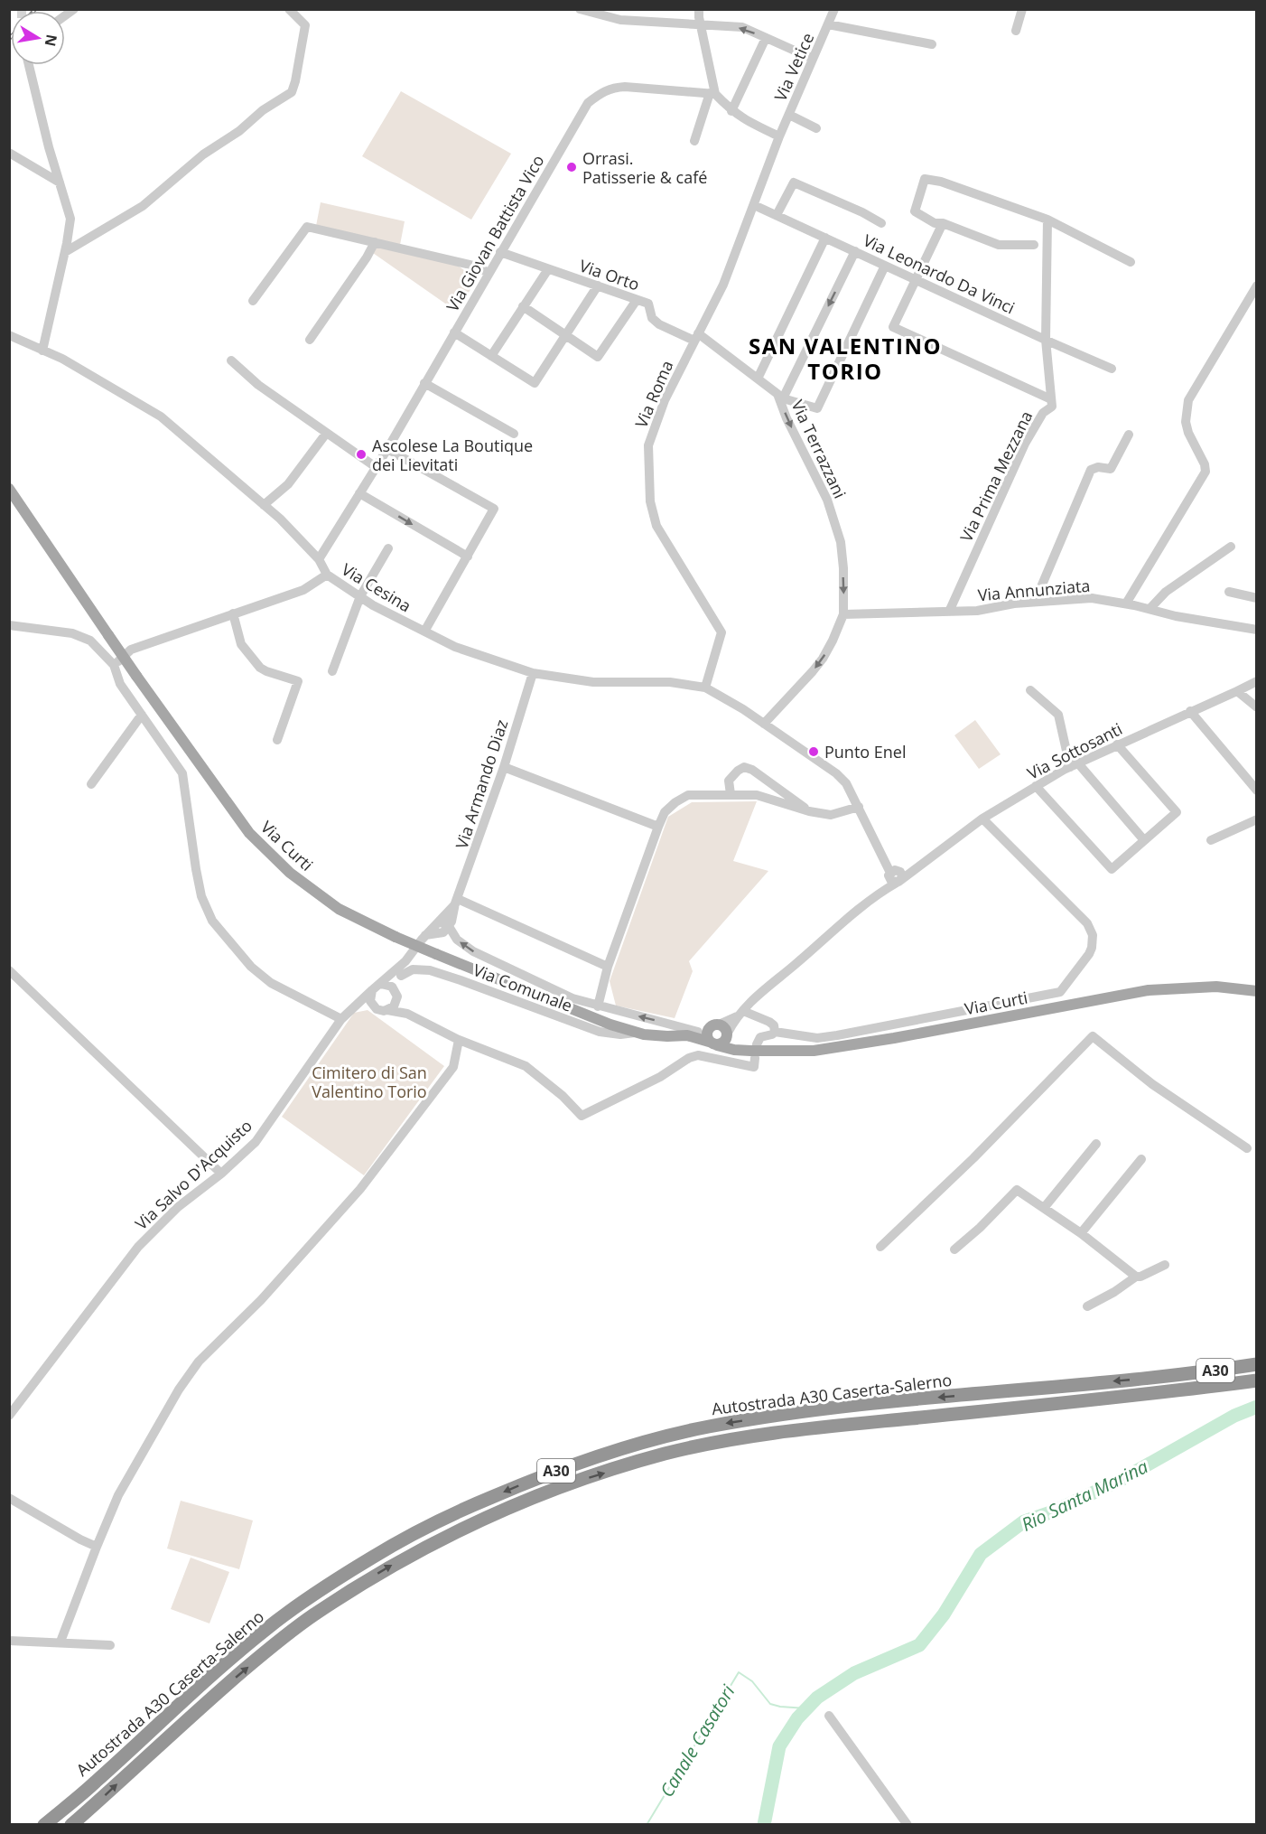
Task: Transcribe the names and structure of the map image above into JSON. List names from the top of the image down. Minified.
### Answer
{"streets":{"highway":["A30","Autostrada A30 Caserta-Salerno"],"main road":["Via Curti"],"street":["Via Vetice","Via Giovan Battista Vico","Via Leonardo Da Vinci","Via Orto","Via Roma","Via Terrazzani","Via Prima Mezzana","Via Cesina","Via Annunziata","Via Sottosanti","Via Armando Diaz","Via Comunale","Via Salvo D'Acquisto"]},"crossings":[["Via Vetice","Via Leonardo Da Vinci"],["Via Vetice","Via Roma"],["Via Giovan Battista Vico","Via Orto"],["Via Giovan Battista Vico","Via Cesina"],["Via Leonardo Da Vinci","Via Roma"],["Via Leonardo Da Vinci","Via Prima Mezzana"],["Via Orto","Via Roma"],["Via Orto","Via Terrazzani"],["Via Roma","Via Terrazzani"],["Via Roma","Via Cesina"],["Via Terrazzani","Via Annunziata"],["Via Prima Mezzana","Via Annunziata"],["Via Cesina","Via Armando Diaz"],["Via Sottosanti","Via Curti"],["Via Armando Diaz","Via Curti"],["Via Curti","Via Comunale"]],"one_way":["Via Terrazzani"],"districts":["SAN VALENTINO TORIO"],"water":["Rio Santa Marina","Canale Casatori"],"parks":["Cimitero di San Valentino Torio"],"places":["Orrasi. Patisserie & café","Ascolese La Boutique dei Lievitati","Punto Enel"],"north":"right"}
